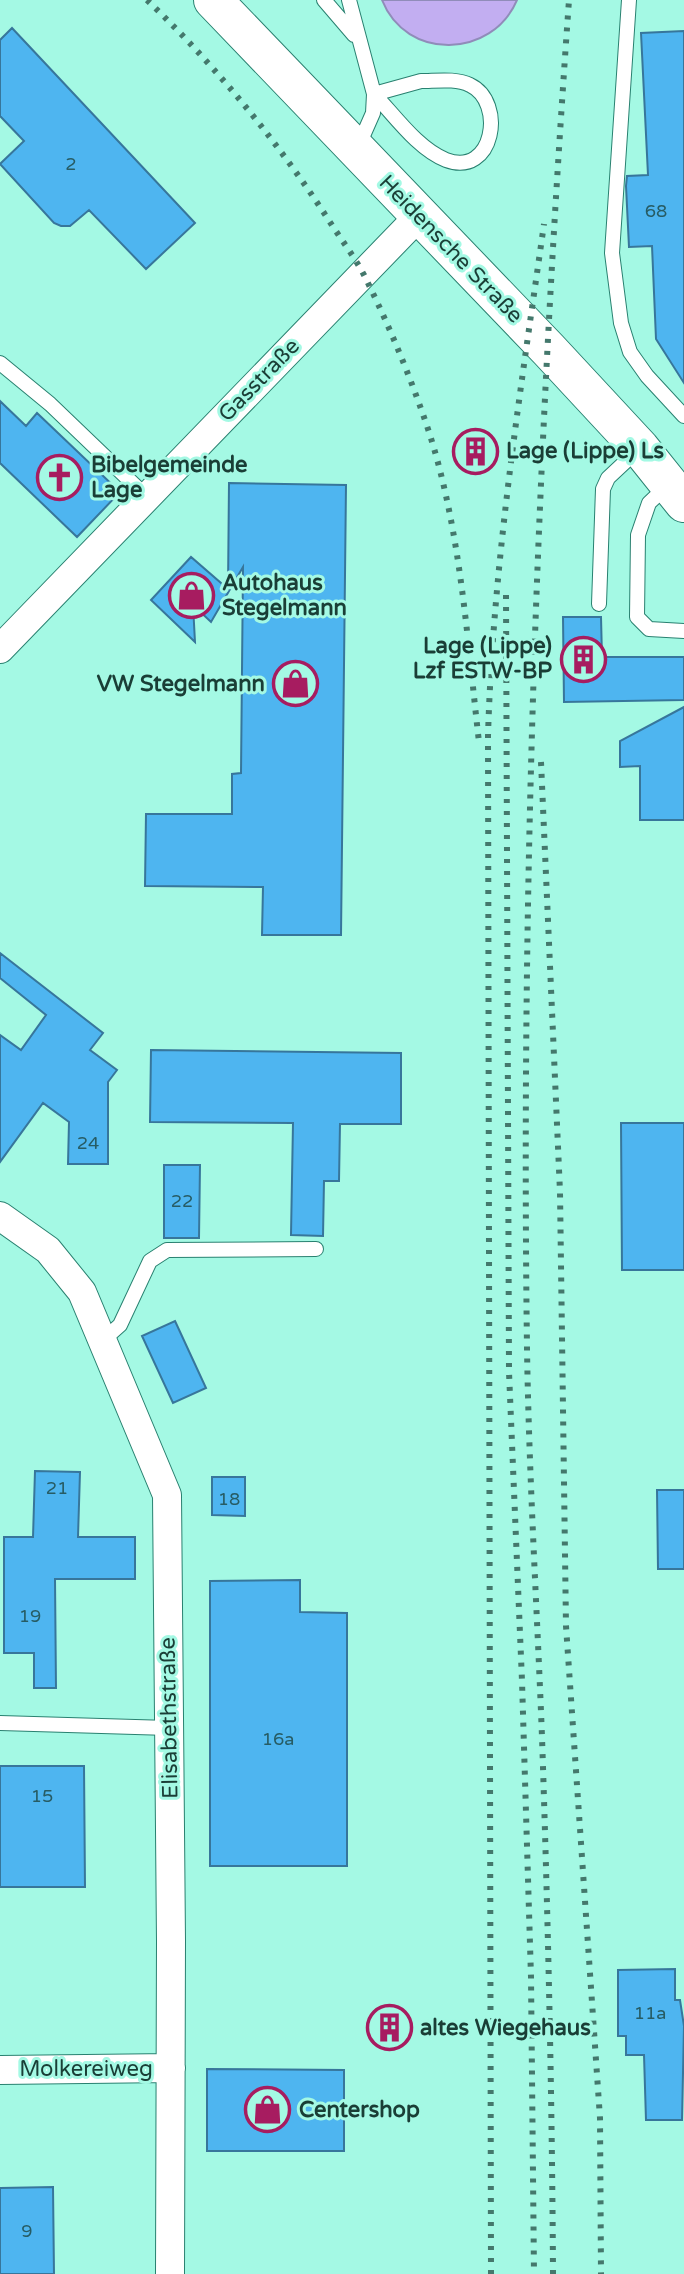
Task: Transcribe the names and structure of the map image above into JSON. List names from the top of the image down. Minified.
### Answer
{"streets":{"main road":["Heidensche Straße"],"street":["Gasstraße","Elisabethstraße","Molkereiweg"]},"crossings":[["Heidensche Straße","Gasstraße"],["Elisabethstraße","Molkereiweg"]],"places":{"building":["Lage (Lippe) Ls","Lage (Lippe) Lzf ESTW-BP","altes Wiegehaus"],"church":["Bibelgemeinde Lage"],"shop":["Autohaus Stegelmann","VW Stegelmann","Centershop"]},"house_numbers":["2","68","24","22","21","18","19","16a","15","11a","9"]}
